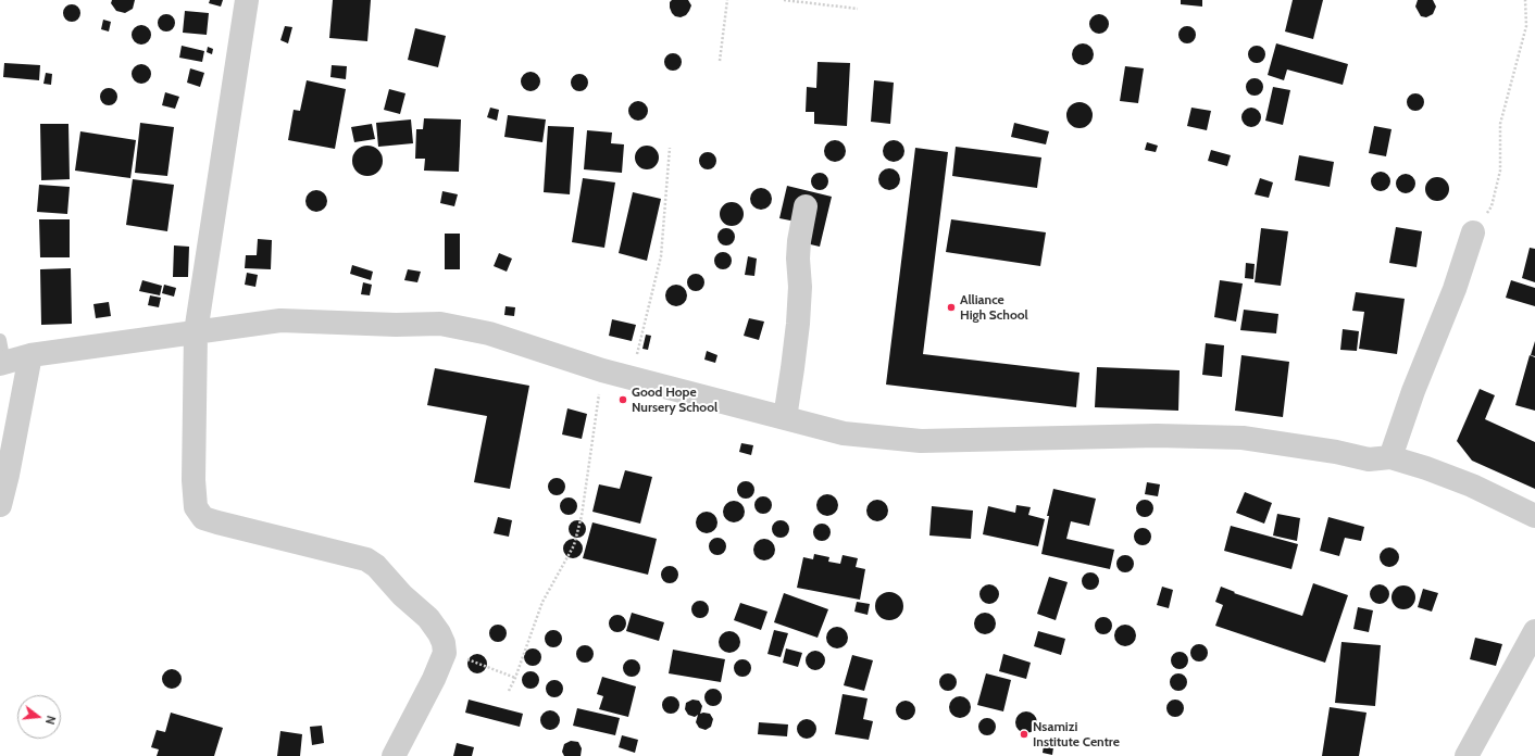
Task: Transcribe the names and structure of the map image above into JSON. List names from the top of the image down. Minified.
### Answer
{"places":["Alliance High School","Good Hope Nursery School","Nsamizi Institute Centre"],"north":"right"}
